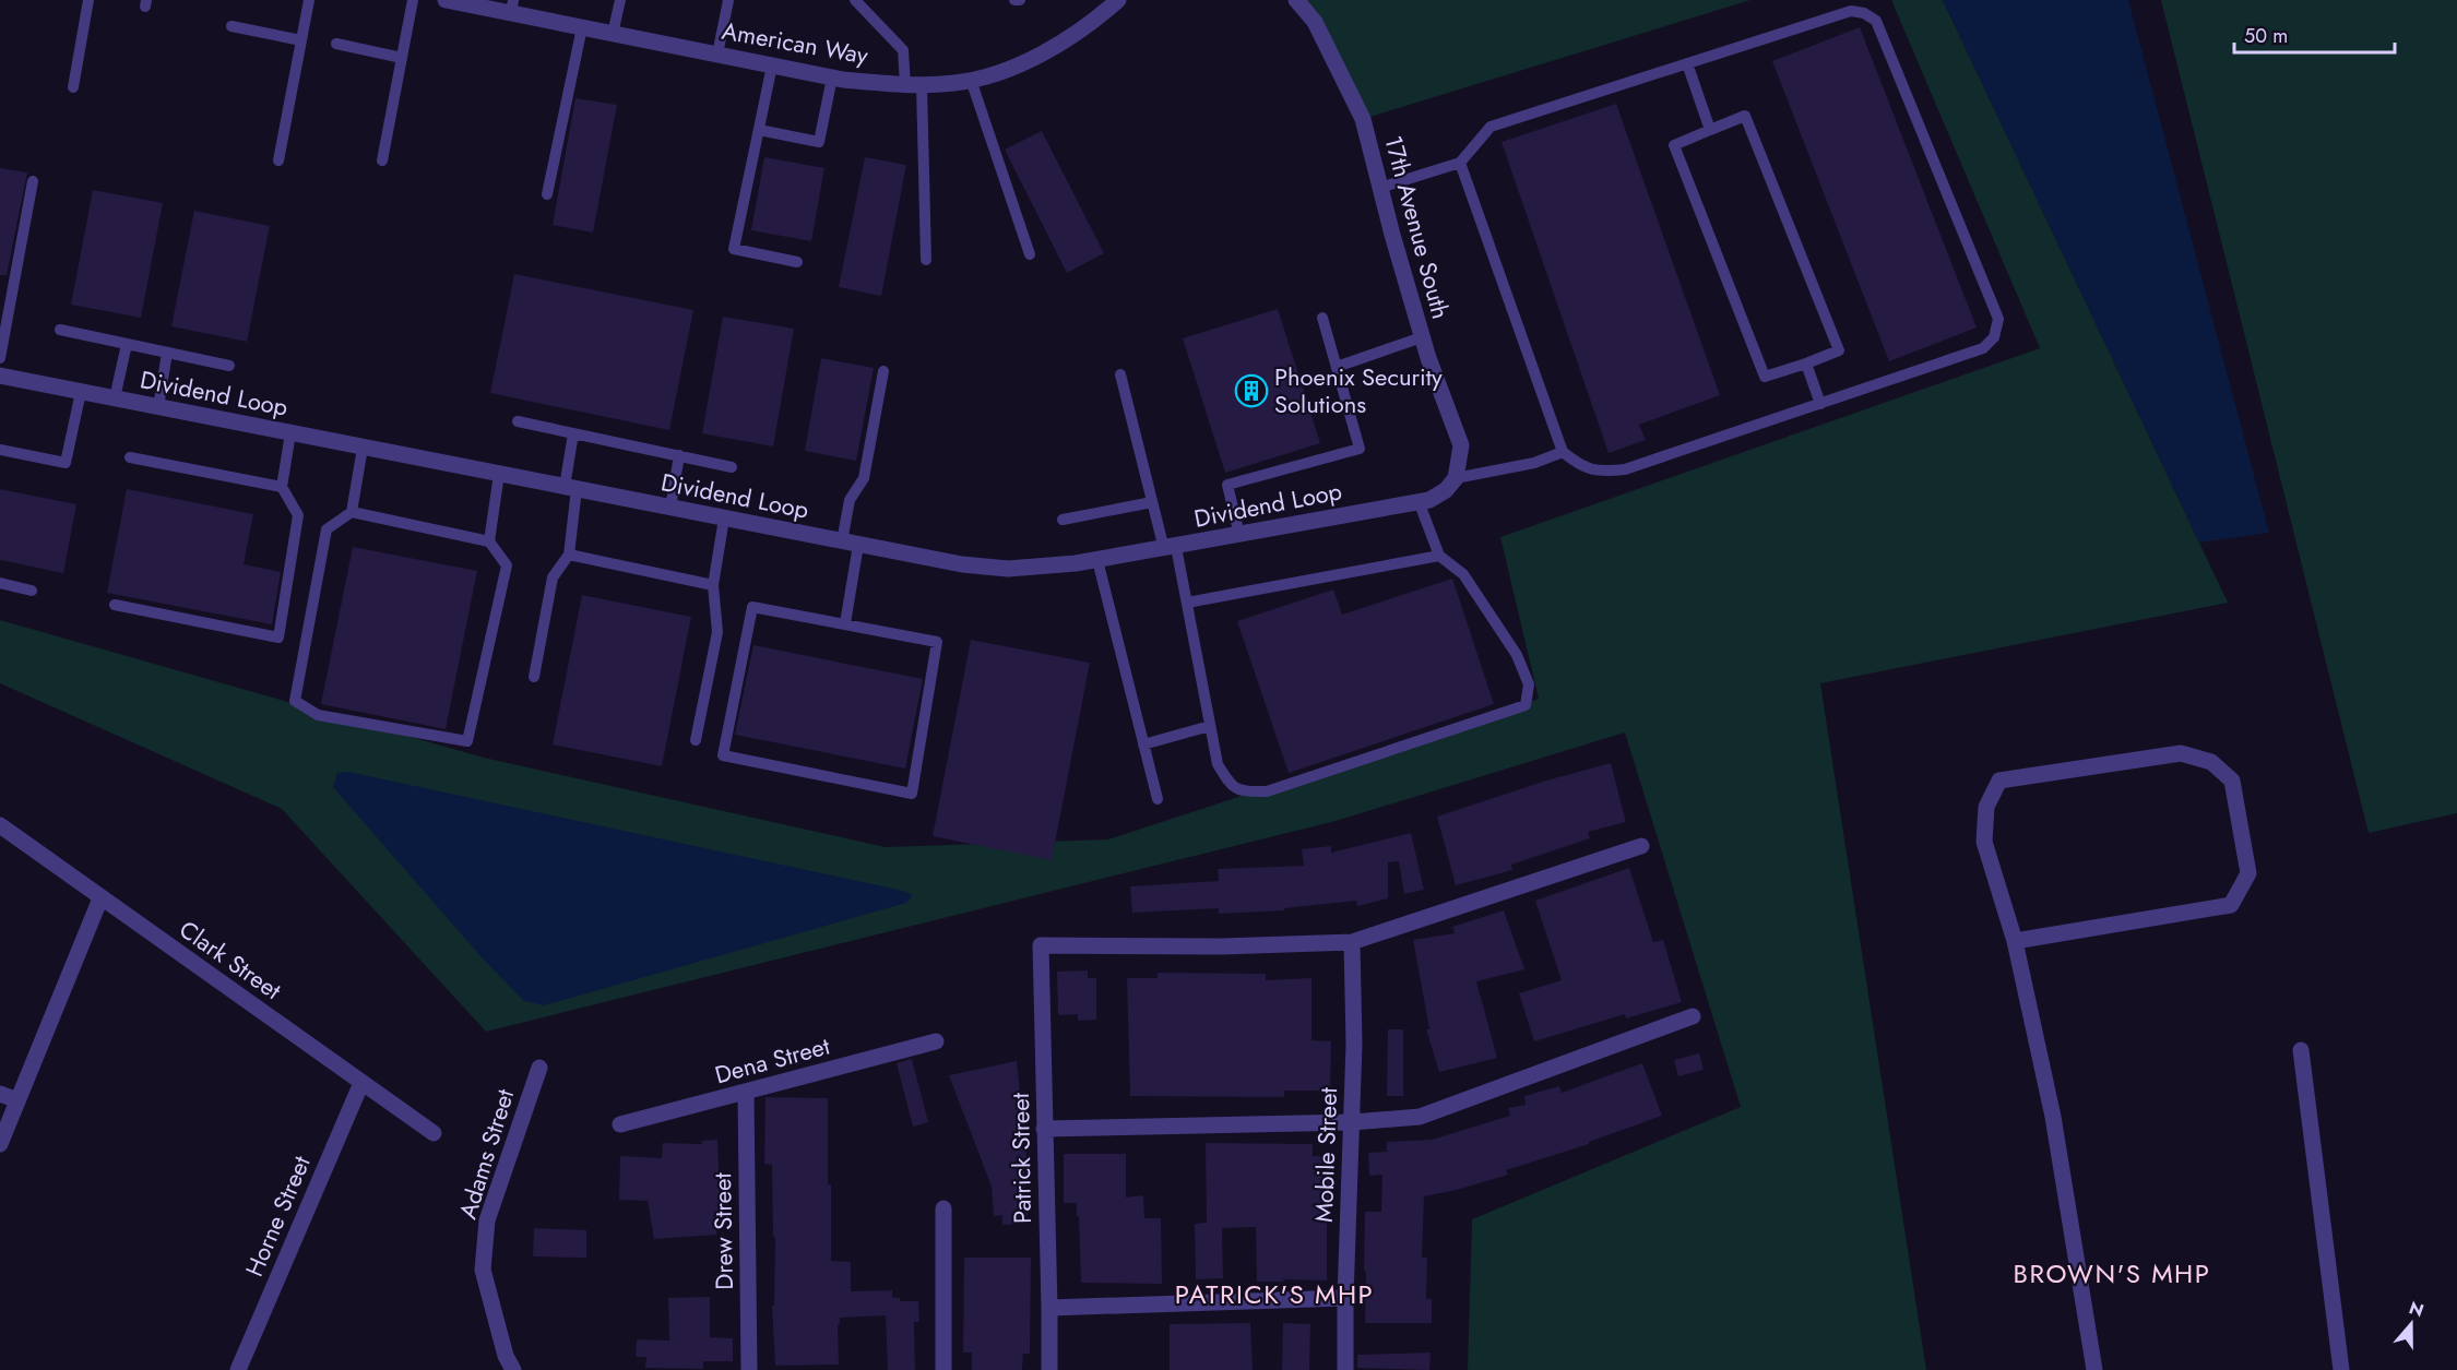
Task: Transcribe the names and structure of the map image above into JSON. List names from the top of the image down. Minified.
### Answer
{"streets":{"street":["American Way","17th Avenue South","Dividend Loop","Clark Street","Dena Street","Adams Street","Mobile Street","Patrick Street","Horne Street","Drew Street"]},"crossings":[["17th Avenue South","Dividend Loop"],["Clark Street","Horne Street"],["Dena Street","Drew Street"],["Mobile Street","Patrick Street"]],"districts":["BROWN'S MHP","PATRICK'S MHP"],"places":{"building":["Phoenix Security Solutions"]},"scale_bar":"50 m","north":"top"}
